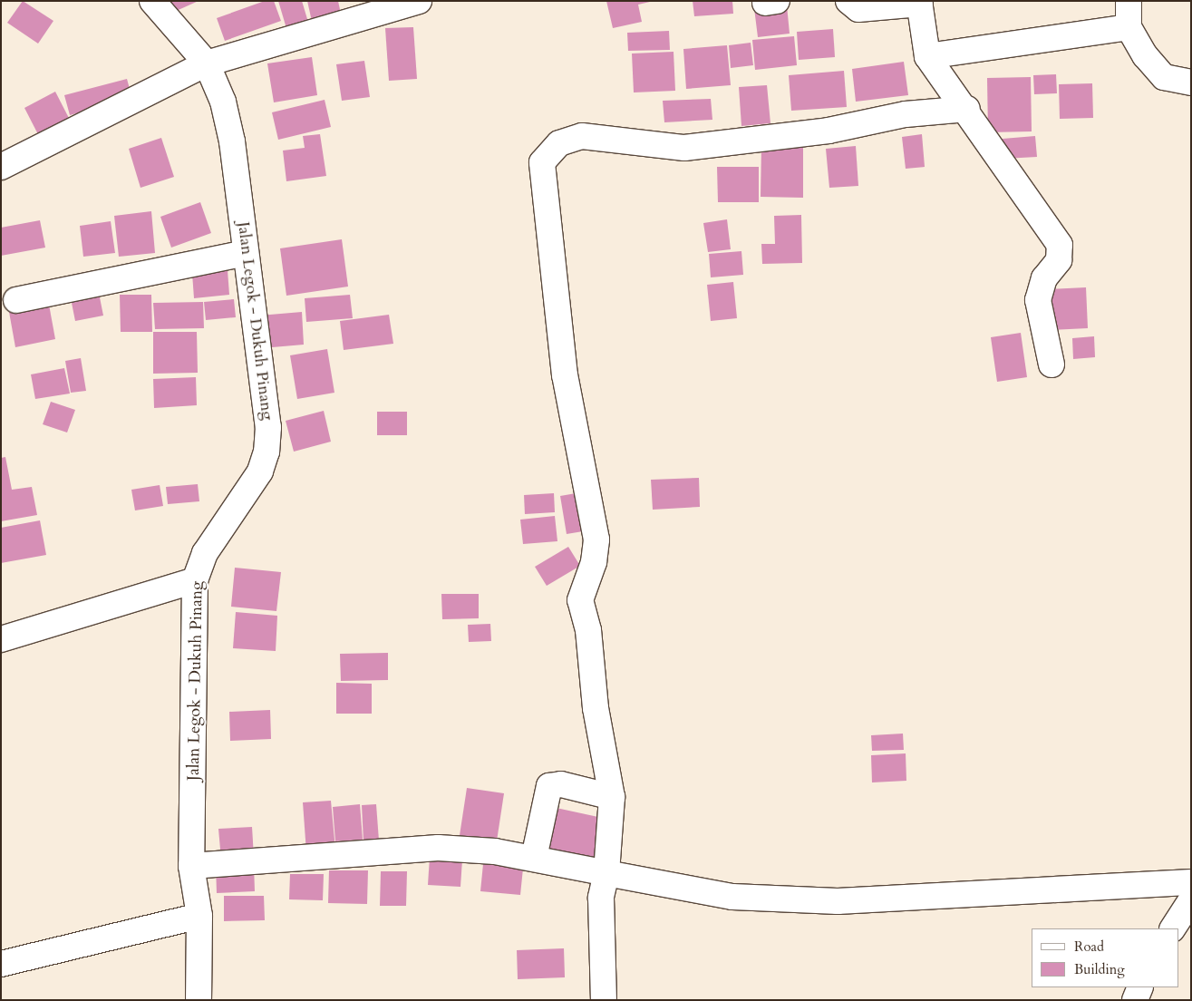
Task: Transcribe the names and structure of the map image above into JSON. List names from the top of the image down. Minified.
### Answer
{"streets":{"street":["Jalan Legok - Dukuh Pinang"]},"legend":["Road","Building"]}
